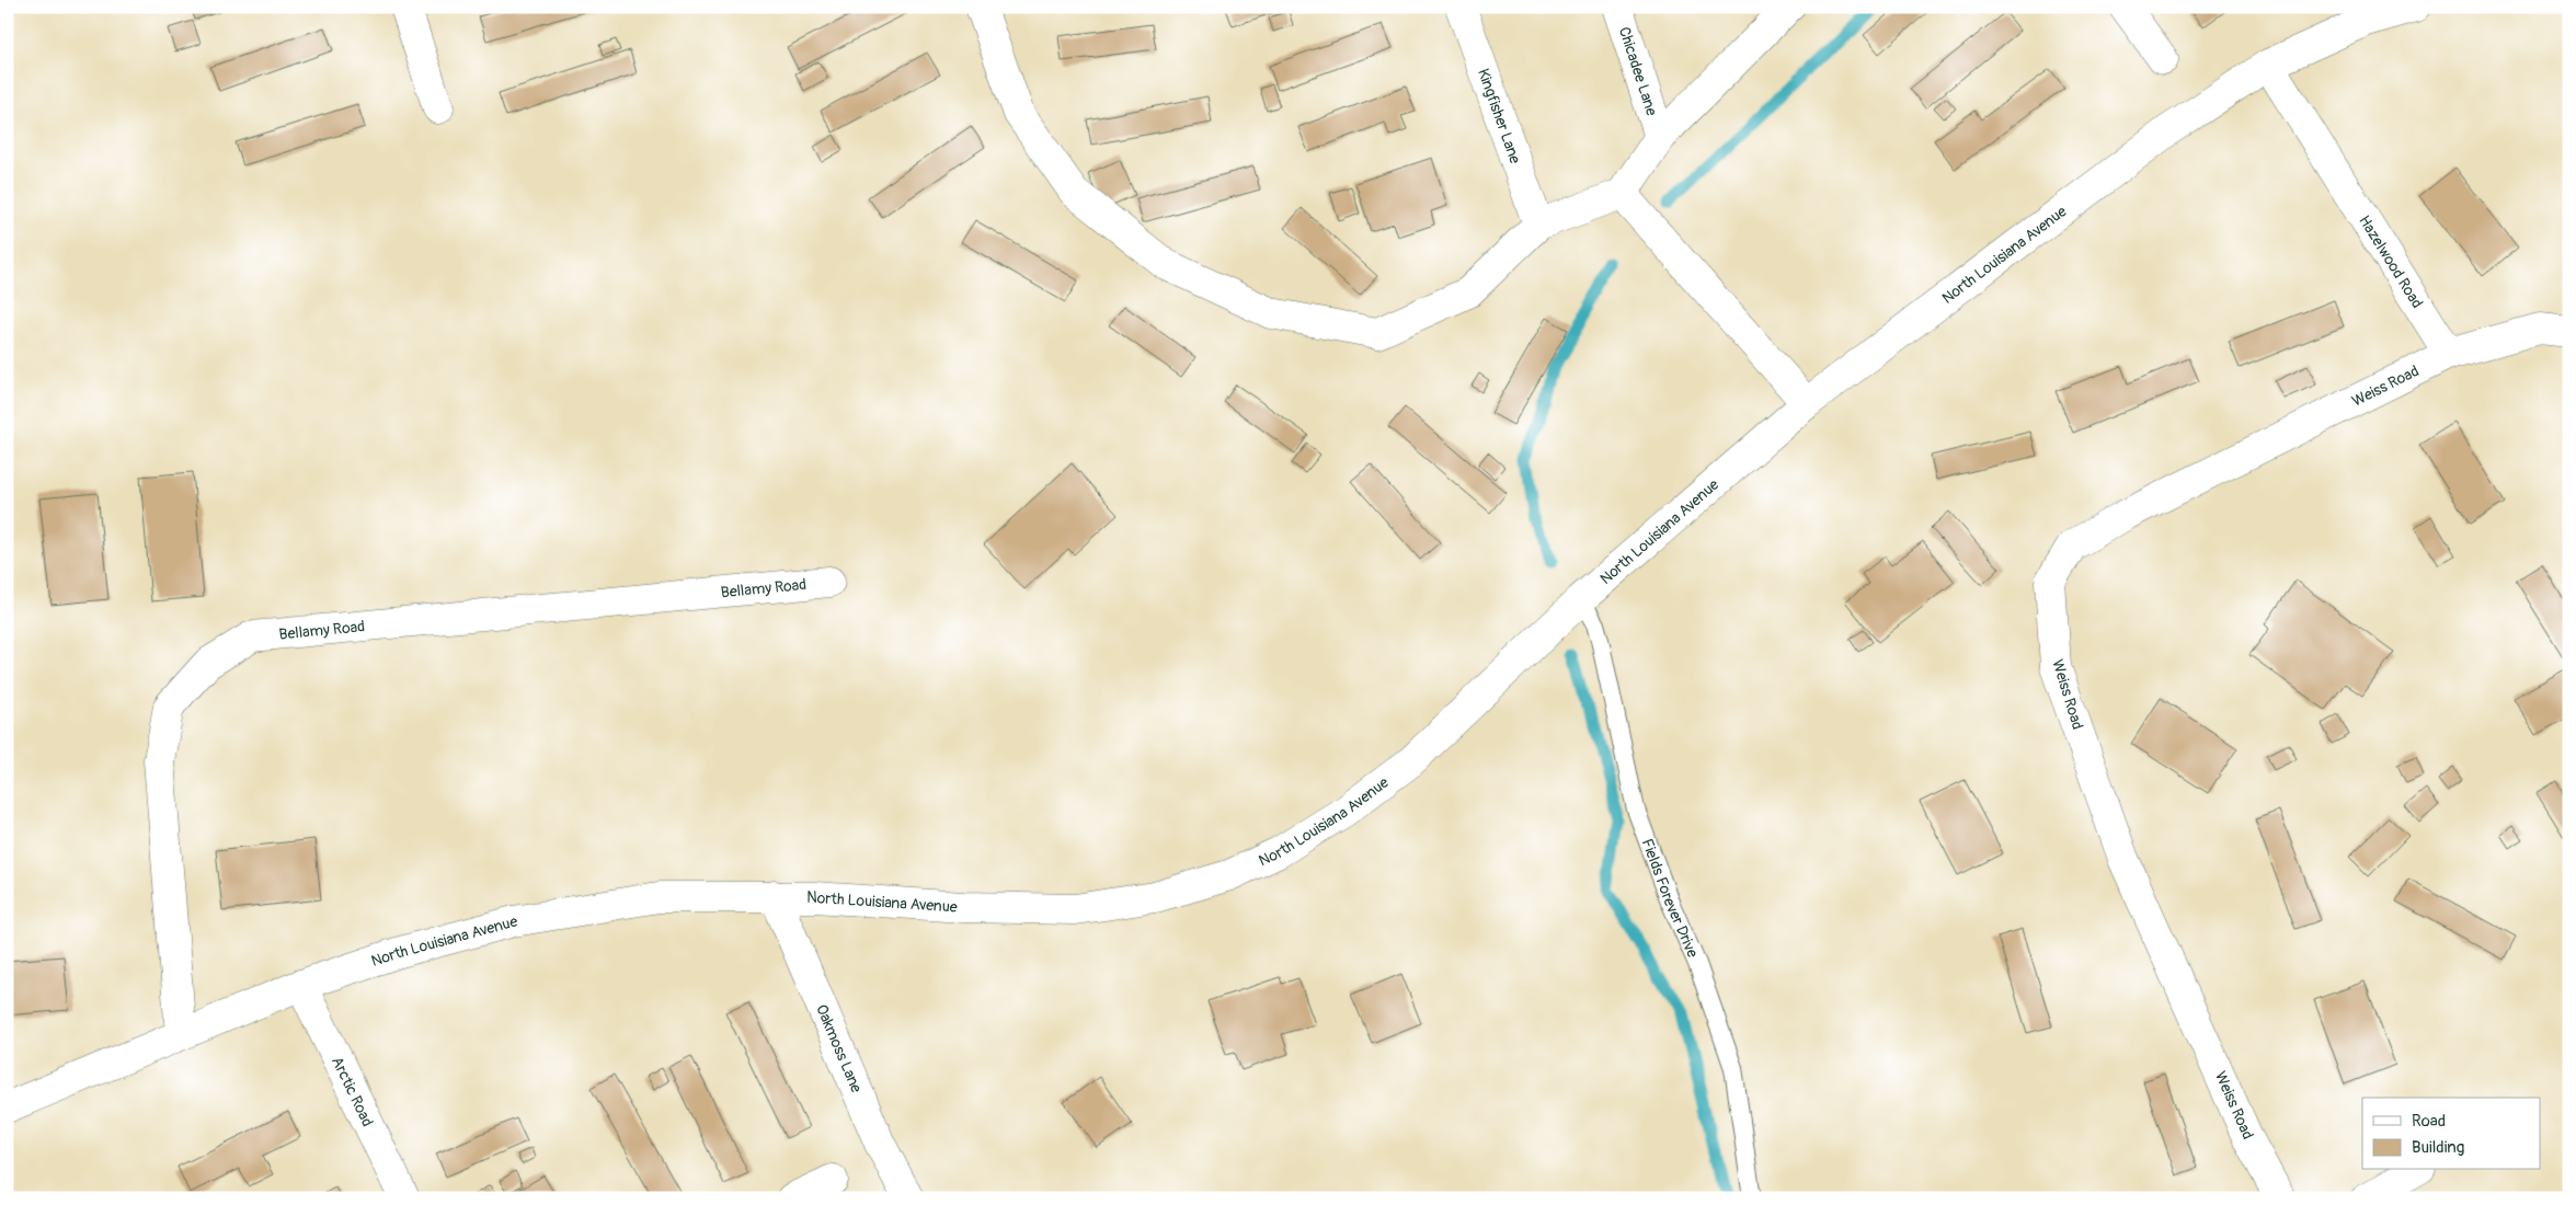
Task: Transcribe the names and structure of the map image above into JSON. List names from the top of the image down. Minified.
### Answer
{"streets":{"street":["Chicadee Lane","Kingfisher Lane","North Louisiana Avenue","Hazelwood Road","Weiss Road","Bellamy Road","Oakmoss Lane","Arctic Road"],"lane":["Fields Forever Drive"]},"crossings":[["North Louisiana Avenue","Hazelwood Road"],["North Louisiana Avenue","Bellamy Road"],["North Louisiana Avenue","Fields Forever Drive"],["North Louisiana Avenue","Oakmoss Lane"],["North Louisiana Avenue","Arctic Road"],["Hazelwood Road","Weiss Road"]],"legend":["Road","Building"]}
